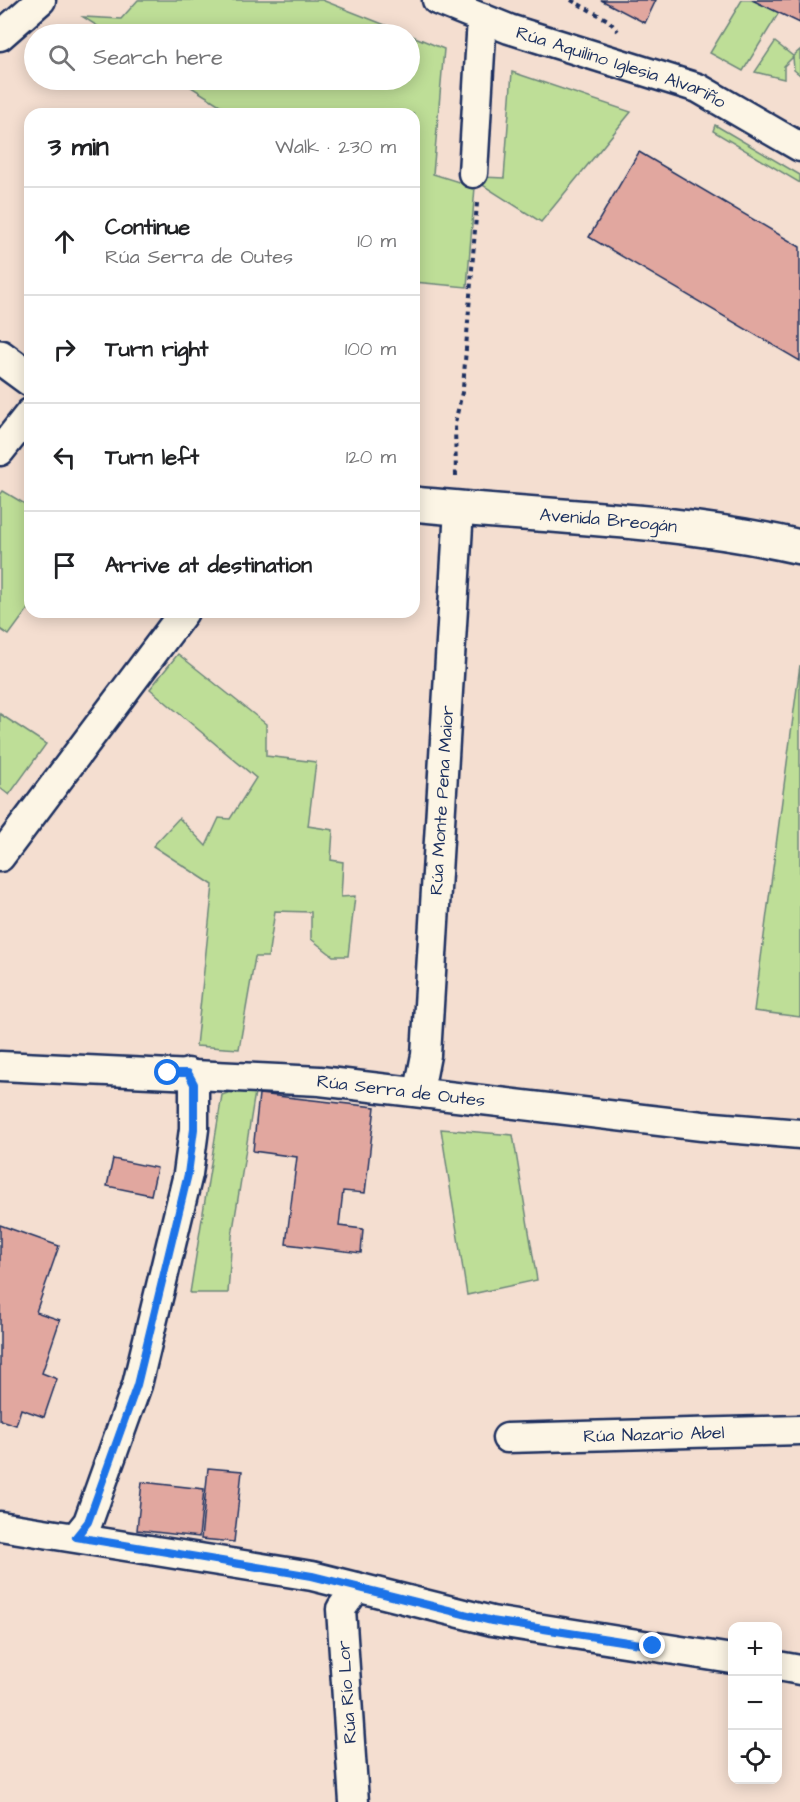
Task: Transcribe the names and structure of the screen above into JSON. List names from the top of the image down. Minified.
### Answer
{"streets":{"street":["Rúa Aquilino Iglesia Alvariño","Avenida Breogán","Rúa Monte Pena Maior","Rúa Serra de Outes","Rúa Nazario Abel","Rúa Río Lor"]},"crossings":[["Avenida Breogán","Rúa Monte Pena Maior"],["Rúa Monte Pena Maior","Rúa Serra de Outes"]],"page":{"search":"Search here","heading":["3 min","Walk · 230 m"],"list":[["Continue","Rúa Serra de Outes","10 m"],["Turn right","100 m"],["Turn left","120 m"],"Arrive at destination"],"map_buttons":["+","−"]}}
